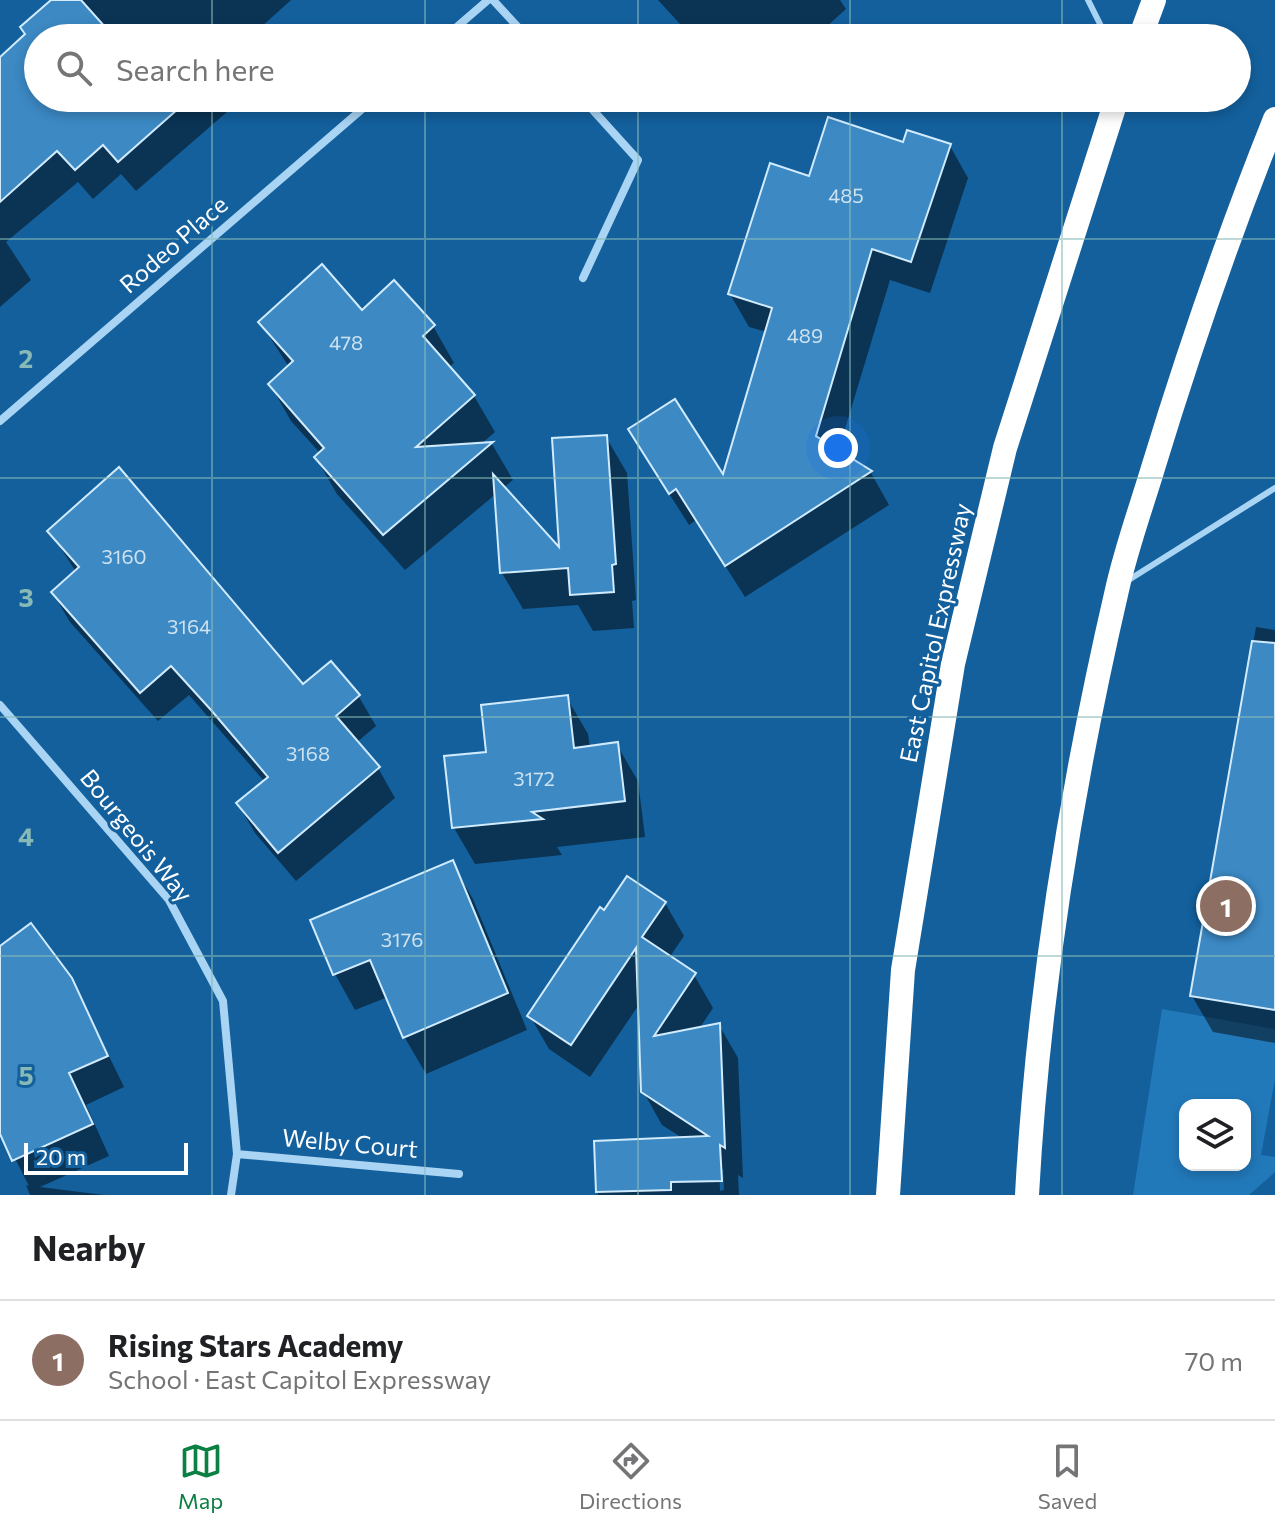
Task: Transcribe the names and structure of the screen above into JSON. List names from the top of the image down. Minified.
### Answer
{"streets":{"highway":["East Capitol Expressway"],"street":["Rodeo Place","Bourgeois Way","Welby Court"]},"crossings":[["Bourgeois Way","Welby Court"]],"house_numbers":["485","489","478","3160","3164","3168","3172","3176"],"scale_bar":"20 m","page":{"search":"Search here","pins":"1","scale":"20 m","heading":"Nearby","list":[{"mark":"1","name":"Rising Stars Academy","note":"School · East Capitol Expressway","value":"70 m"}],"nav":["Map","Directions","Saved"]},"grid":{"rows":["2","3","4","5"]}}
